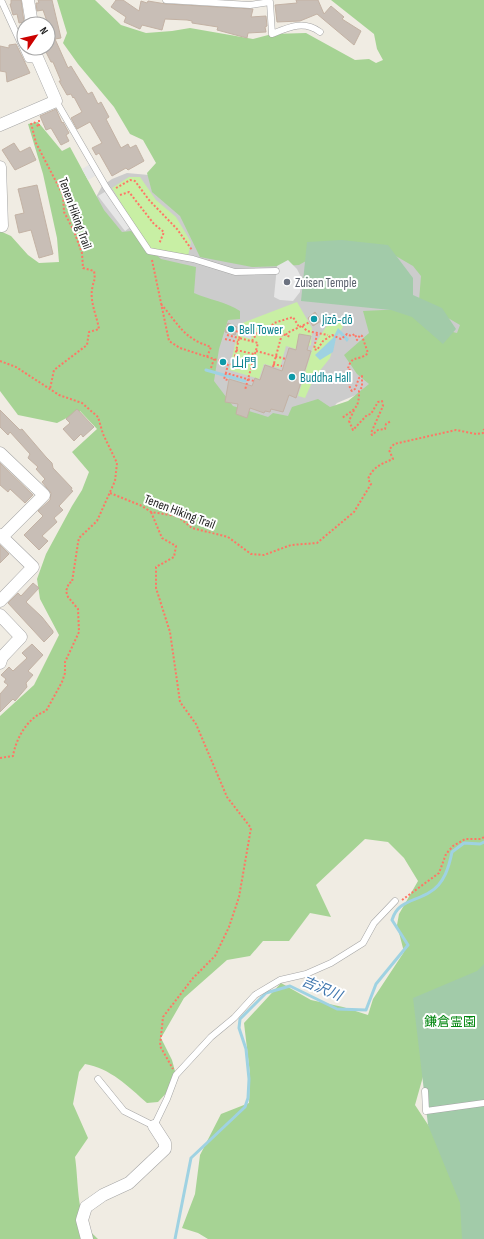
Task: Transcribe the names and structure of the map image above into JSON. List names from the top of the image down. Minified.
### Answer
{"streets":{"path":["Tenen Hiking Trail"]},"water":["吉沢川"],"parks":["鎌倉霊園"],"places":["Zuisen Temple","Jizō-dō","Bell Tower","山門","Buddha Hall"],"north":"top right"}
